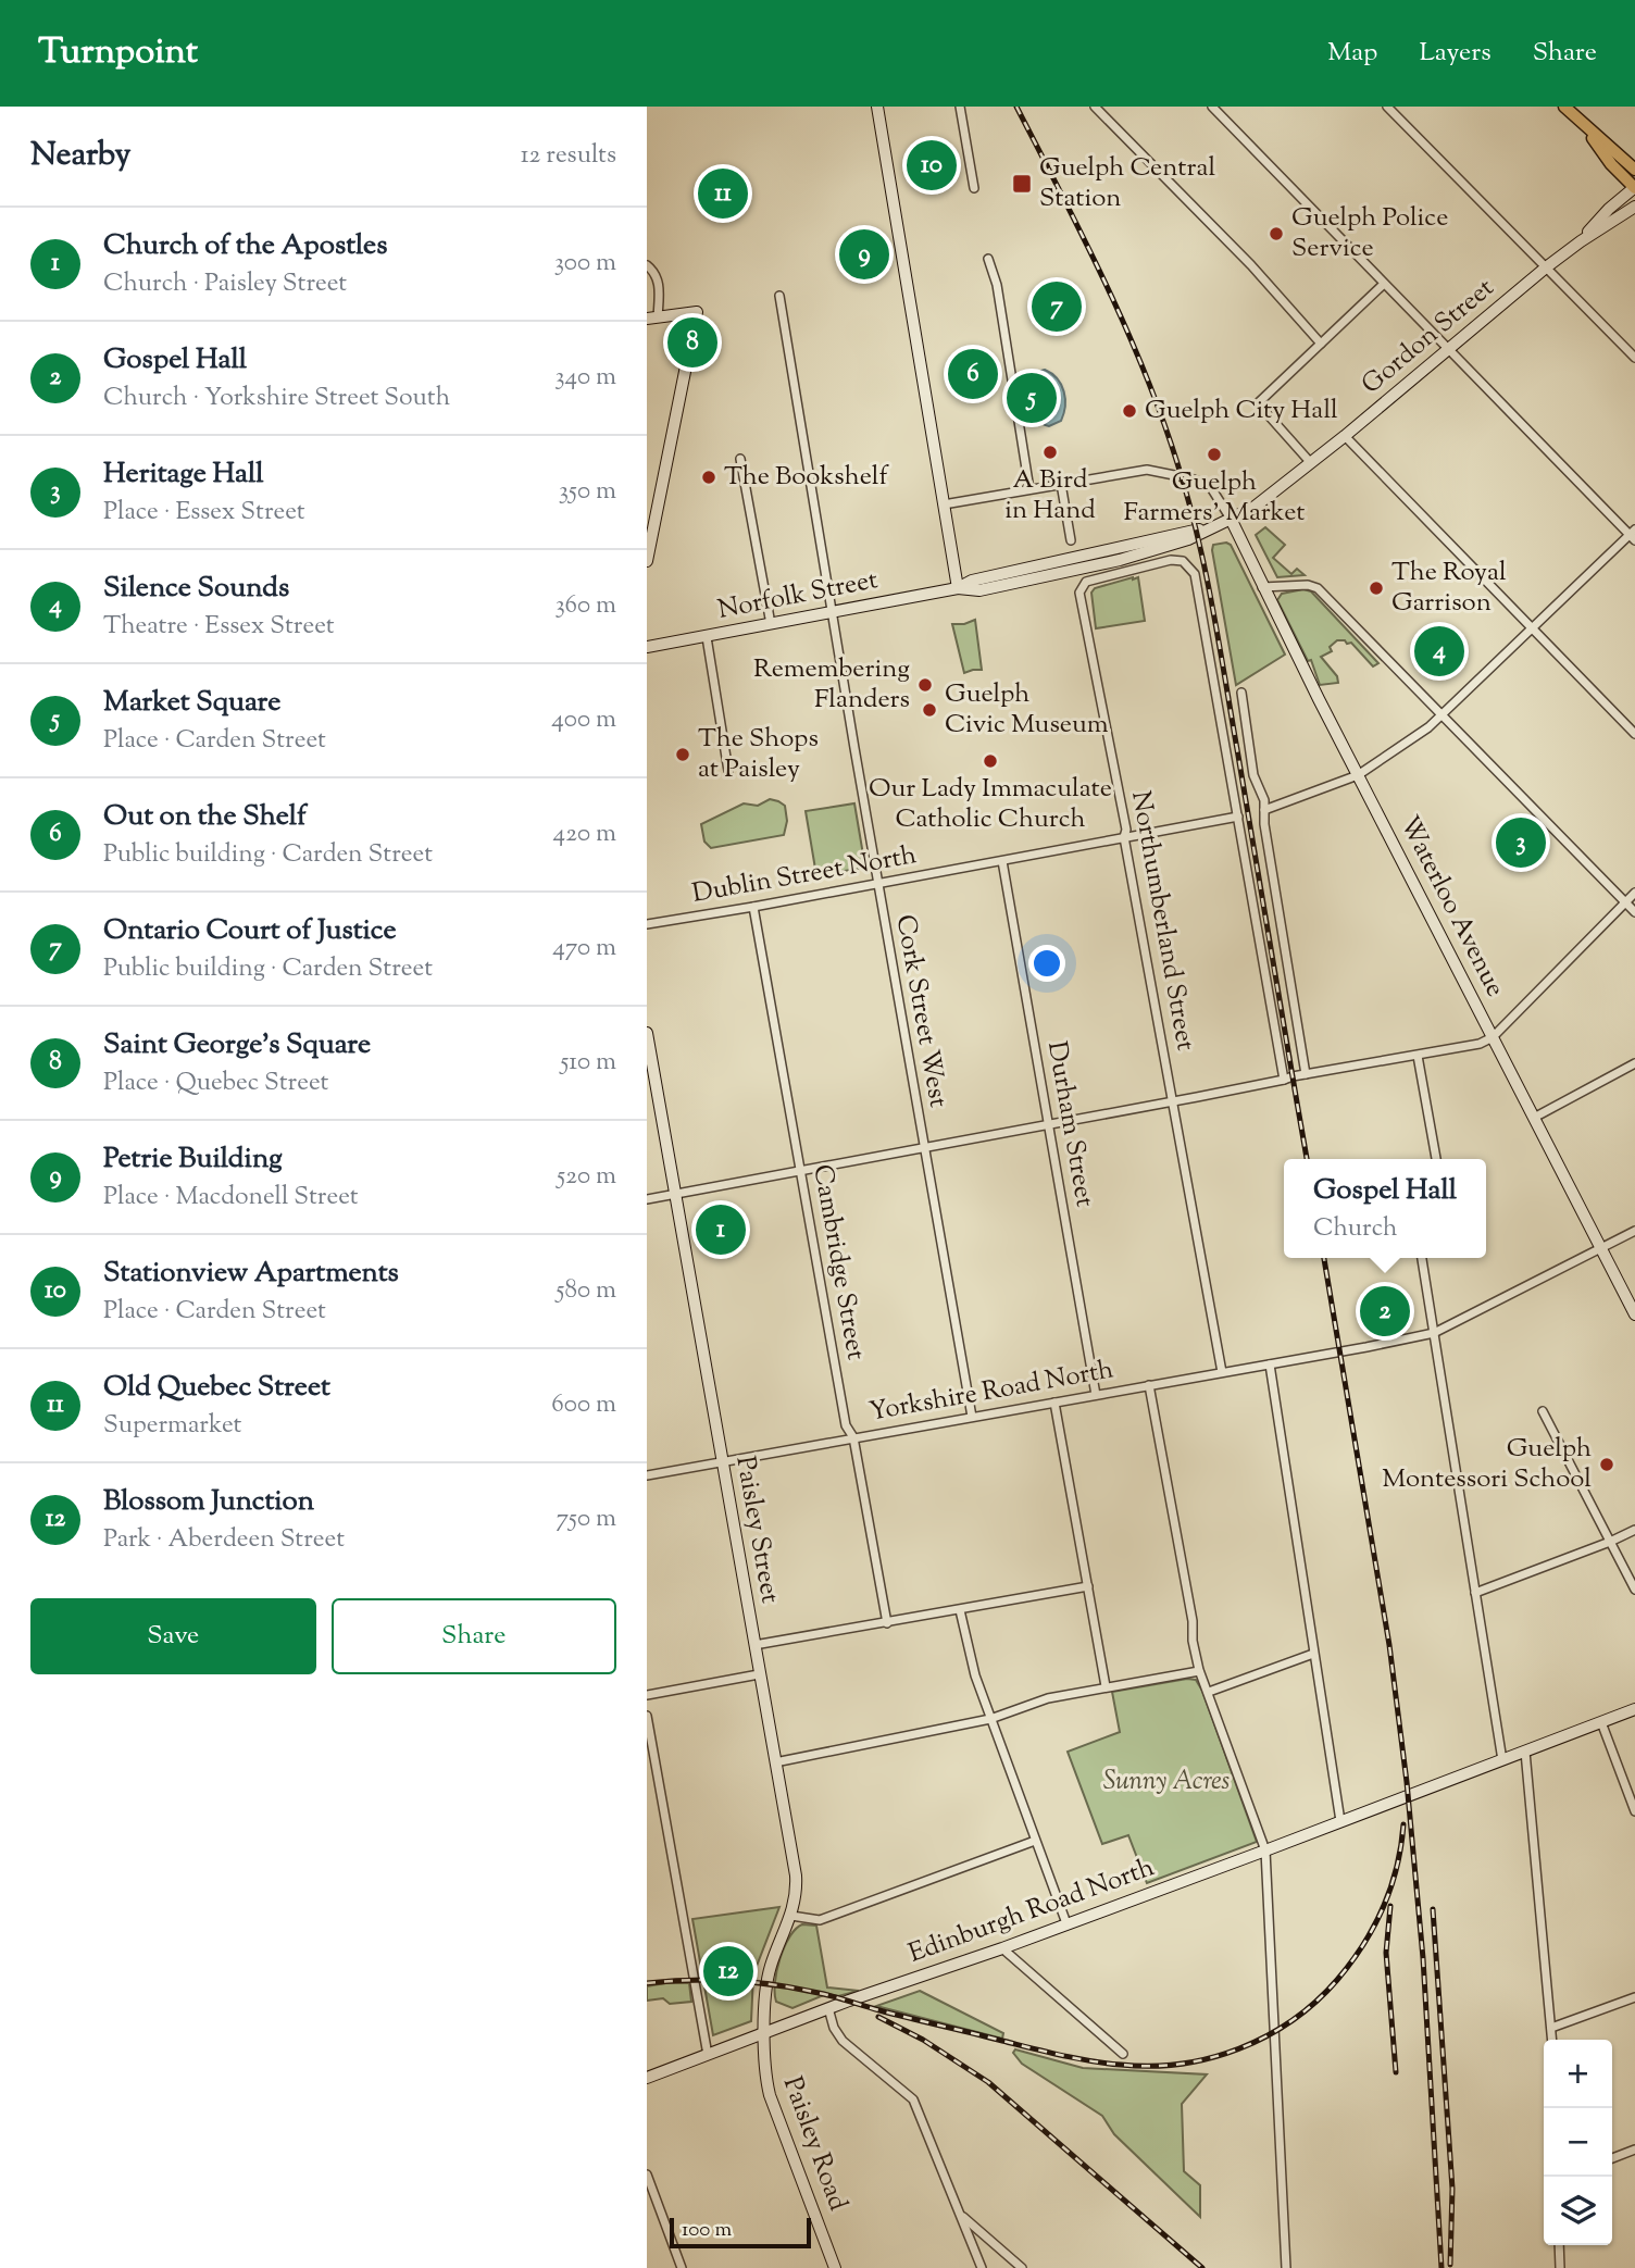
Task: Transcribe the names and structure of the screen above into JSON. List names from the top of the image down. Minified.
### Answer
{"streets":{"main road":["Gordon Street","Norfolk Street","Waterloo Avenue","Paisley Street","Edinburgh Road North","Paisley Road"],"street":["Dublin Street North","Northumberland Street","Cork Street West","Durham Street","Cambridge Street","Yorkshire Road North"]},"crossings":[["Gordon Street","Norfolk Street"],["Gordon Street","Waterloo Avenue"],["Norfolk Street","Waterloo Avenue"],["Norfolk Street","Cork Street West"],["Dublin Street North","Northumberland Street"],["Dublin Street North","Cork Street West"],["Dublin Street North","Durham Street"],["Dublin Street North","Cambridge Street"],["Waterloo Avenue","Yorkshire Road North"],["Northumberland Street","Yorkshire Road North"],["Cork Street West","Yorkshire Road North"],["Durham Street","Yorkshire Road North"],["Cambridge Street","Yorkshire Road North"],["Yorkshire Road North","Paisley Street"],["Paisley Street","Edinburgh Road North"],["Paisley Street","Paisley Road"],["Edinburgh Road North","Paisley Road"]],"parks":["Sunny Acres"],"places":{"transit":["Guelph Central Station"],"other":["Guelph Police Service","Guelph City Hall","A Bird in Hand","Guelph Farmers' Market","The Bookshelf","The Royal Garrison","Remembering Flanders","Guelph Civic Museum","The Shops at Paisley","Our Lady Immaculate Catholic Church","Guelph Montessori School"]},"scale_bar":"100 m","page":{"header":"Turnpoint","nav":["Map","Layers","Share"],"heading":["Nearby","12 results"],"pins":["10","11","9","7","8","6","5","4","3","1","2","12"],"list":[{"mark":"1","name":"Church of the Apostles","note":"Church · Paisley Street","value":"300 m"},{"mark":"2","name":"Gospel Hall","note":"Church · Yorkshire Street South","value":"340 m"},{"mark":"3","name":"Heritage Hall","note":"Place · Essex Street","value":"350 m"},{"mark":"4","name":"Silence Sounds","note":"Theatre · Essex Street","value":"360 m"},{"mark":"5","name":"Market Square","note":"Place · Carden Street","value":"400 m"},{"mark":"6","name":"Out on the Shelf","note":"Public building · Carden Street","value":"420 m"},{"mark":"7","name":"Ontario Court of Justice","note":"Public building · Carden Street","value":"470 m"},{"mark":"8","name":"Saint George's Square","note":"Place · Quebec Street","value":"510 m"},{"mark":"9","name":"Petrie Building","note":"Place · Macdonell Street","value":"520 m"},{"mark":"10","name":"Stationview Apartments","note":"Place · Carden Street","value":"580 m"},{"mark":"11","name":"Old Quebec Street","note":"Supermarket","value":"600 m"},{"mark":"12","name":"Blossom Junction","note":"Park · Aberdeen Street","value":"750 m"}],"popup":["Gospel Hall","Church"],"buttons":["Save","Share"],"map_buttons":["+","−"],"scale":"100 m"}}
